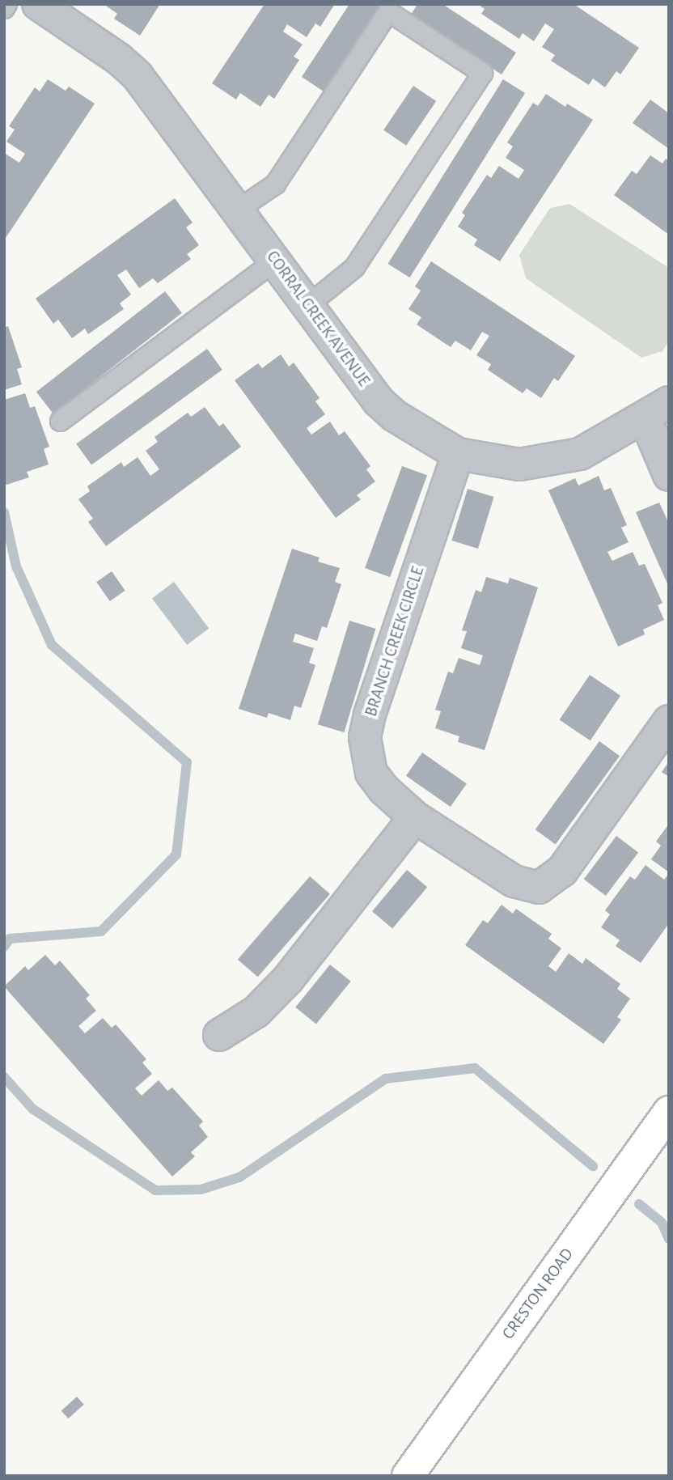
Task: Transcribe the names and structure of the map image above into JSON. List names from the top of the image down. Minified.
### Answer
{"streets":{"main road":["CRESTON ROAD"],"street":["CORRAL CREEK AVENUE","BRANCH CREEK CIRCLE"]},"crossings":[["CORRAL CREEK AVENUE","BRANCH CREEK CIRCLE"]]}
